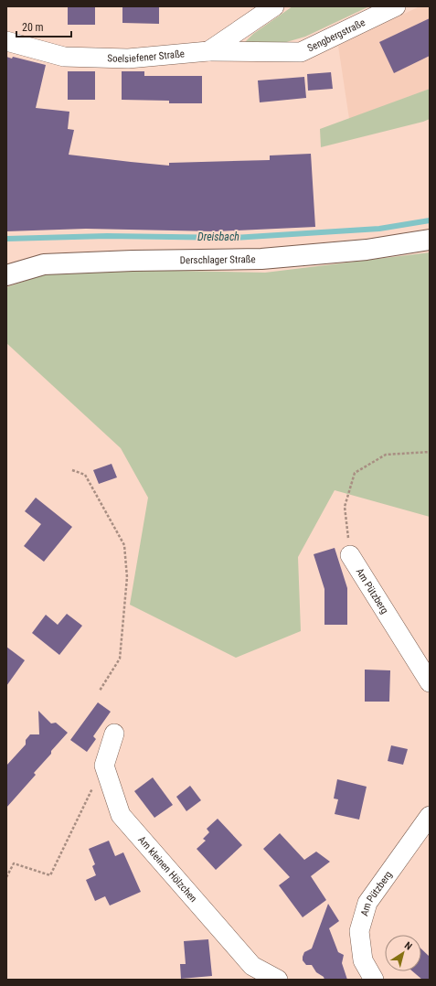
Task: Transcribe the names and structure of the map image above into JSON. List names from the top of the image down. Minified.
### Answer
{"streets":{"main road":["Derschlager Straße"],"street":["Sengbergstraße","Soelsiefener Straße","Am Pützberg","Am kleinen Hölzchen"]},"crossings":[["Sengbergstraße","Soelsiefener Straße"]],"water":["Dreisbach"],"scale_bar":"20 m","north":"top right"}
